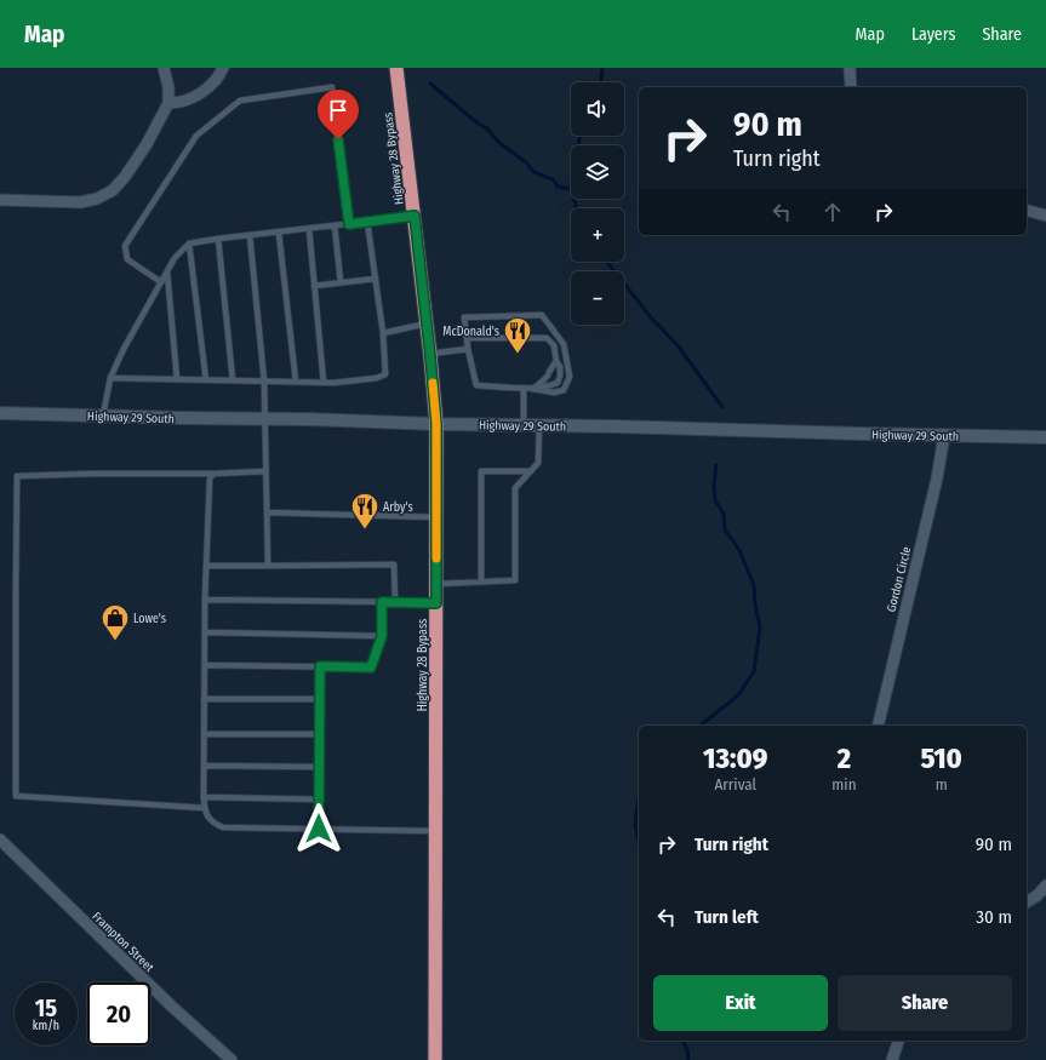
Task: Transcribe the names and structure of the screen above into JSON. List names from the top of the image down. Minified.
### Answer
{"streets":{"highway":["Highway 28 Bypass"],"main road":["Highway 29 South"],"street":["Gordon Circle","Frampton Street"]},"crossings":[["Highway 28 Bypass","Highway 29 South"],["Highway 29 South","Gordon Circle"]],"places":{"restaurant":["McDonald's","Arby's"],"shop":["Lowe's"]},"page":{"header":"Map","nav":["Map","Layers","Share"],"map_buttons":["+","−"],"turn":["90 m","Turn right"],"eta":["13:09","Arrival","2","min","510","m"],"list":[{"name":"Turn right","value":"90 m"},{"name":"Turn left","value":"30 m"}],"buttons":["Exit","Share"],"speed":"15 km/h","limit":"20"}}
